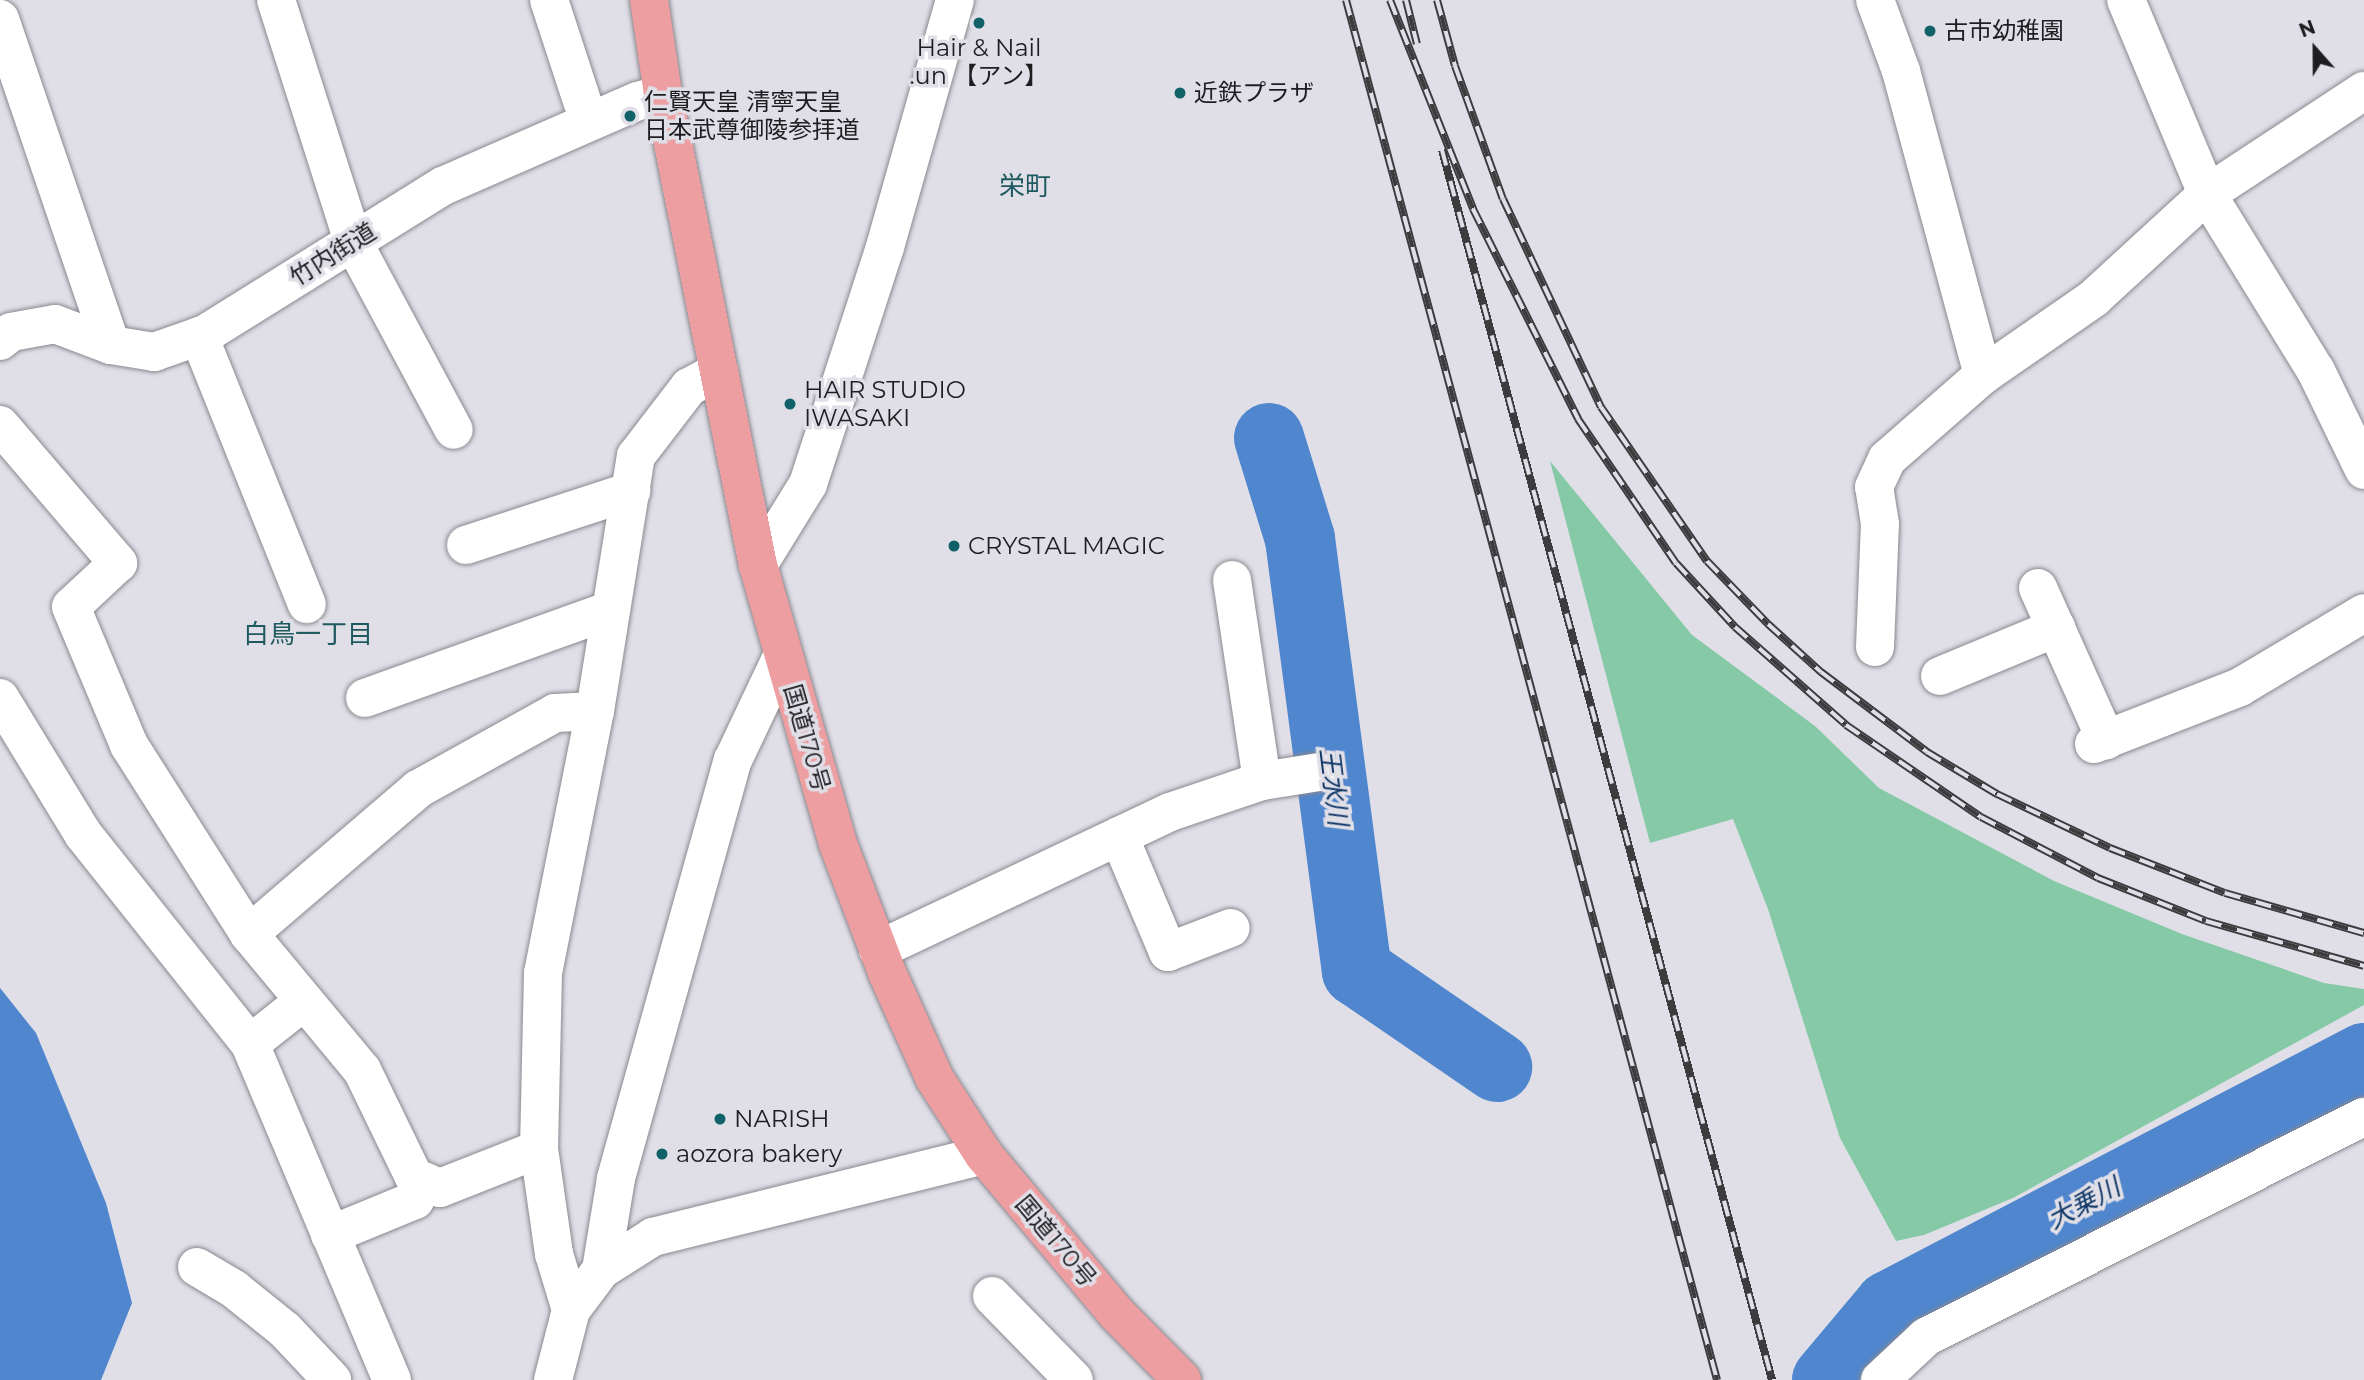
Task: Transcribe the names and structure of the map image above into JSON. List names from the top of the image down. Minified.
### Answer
{"streets":{"highway":["国道170号"],"street":["竹内街道"]},"crossings":[["竹内街道","国道170号"]],"districts":["栄町","白鳥一丁目"],"water":["王水川","大乗川"],"places":["Hair & Nail .un 【アン】","古市幼稚園","近鉄プラザ","仁賢天皇 清寧天皇 日本武尊御陵参拝道","HAIR STUDIO IWASAKI","CRYSTAL MAGIC","NARISH","aozora bakery"],"north":"top"}
